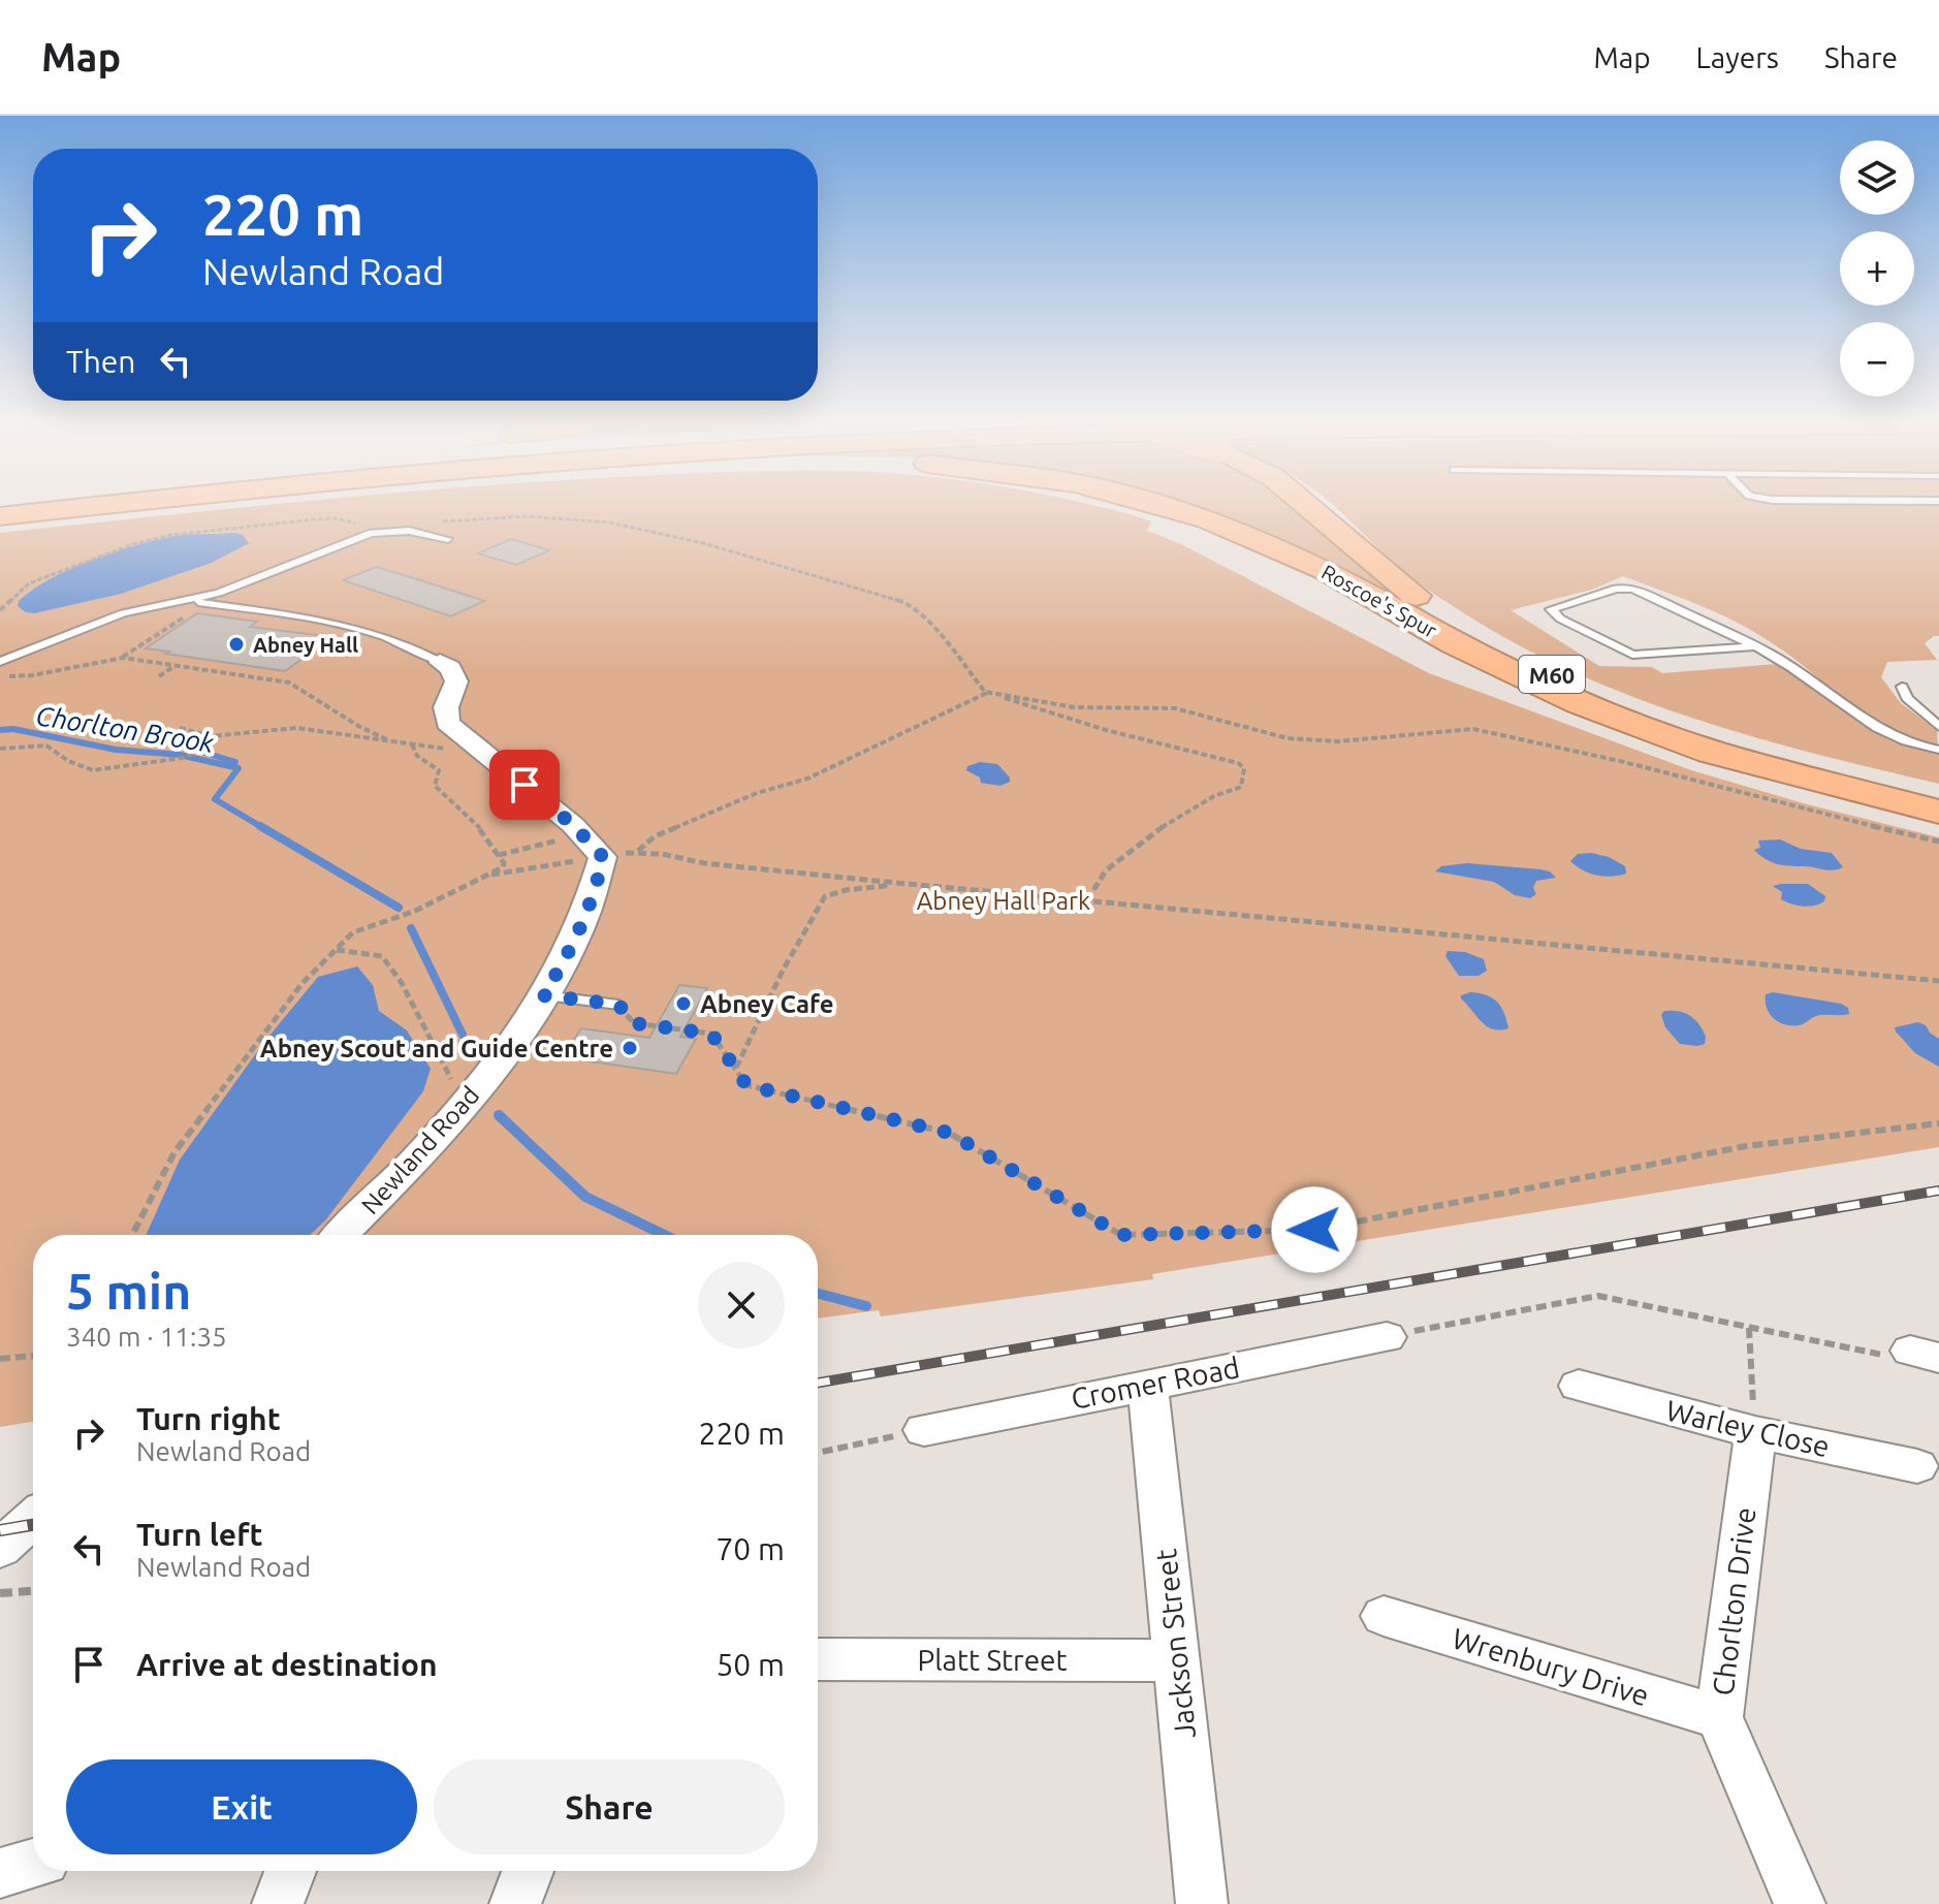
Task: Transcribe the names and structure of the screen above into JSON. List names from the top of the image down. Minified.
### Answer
{"streets":{"highway":["Roscoe's Spur","M60"],"street":["Newland Road","Cromer Road","Warley Close","Chorlton Drive","Jackson Street","Platt Street","Wrenbury Drive"]},"crossings":[["Cromer Road","Jackson Street"],["Warley Close","Chorlton Drive"],["Chorlton Drive","Wrenbury Drive"],["Jackson Street","Platt Street"]],"water":["Chorlton Brook"],"parks":["Abney Hall Park"],"places":["Abney Hall","Abney Cafe","Abney Scout and Guide Centre"],"page":{"header":"Map","nav":["Map","Layers","Share"],"map_buttons":["+","−"],"turn":["220 m","Newland Road"],"then":"Then","heading":["5 min","340 m · 11:35"],"list":[{"name":"Turn right","note":"Newland Road","value":"220 m"},{"name":"Turn left","note":"Newland Road","value":"70 m"},{"name":"Arrive at destination","value":"50 m"}],"buttons":["Exit","Share"]}}
